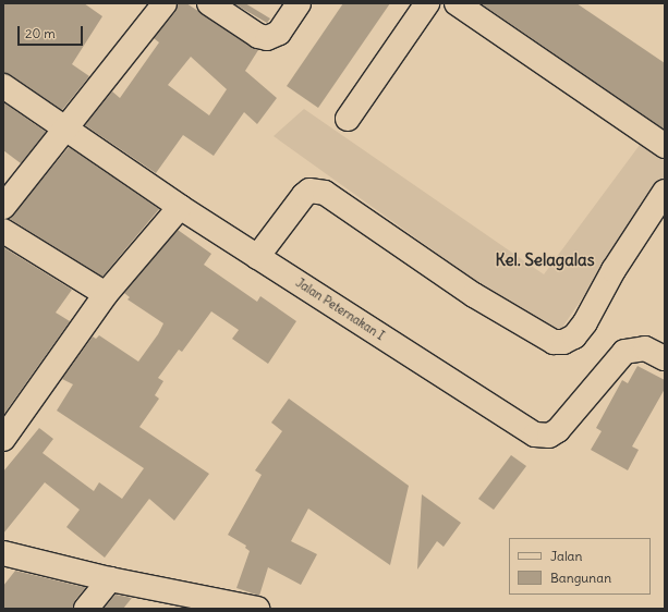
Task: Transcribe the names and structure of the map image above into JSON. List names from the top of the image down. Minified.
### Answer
{"streets":{"street":["Jalan Peternakan I"]},"districts":["Kel. Selagalas"],"legend":["Jalan","Bangunan"],"scale_bar":"20 m"}
